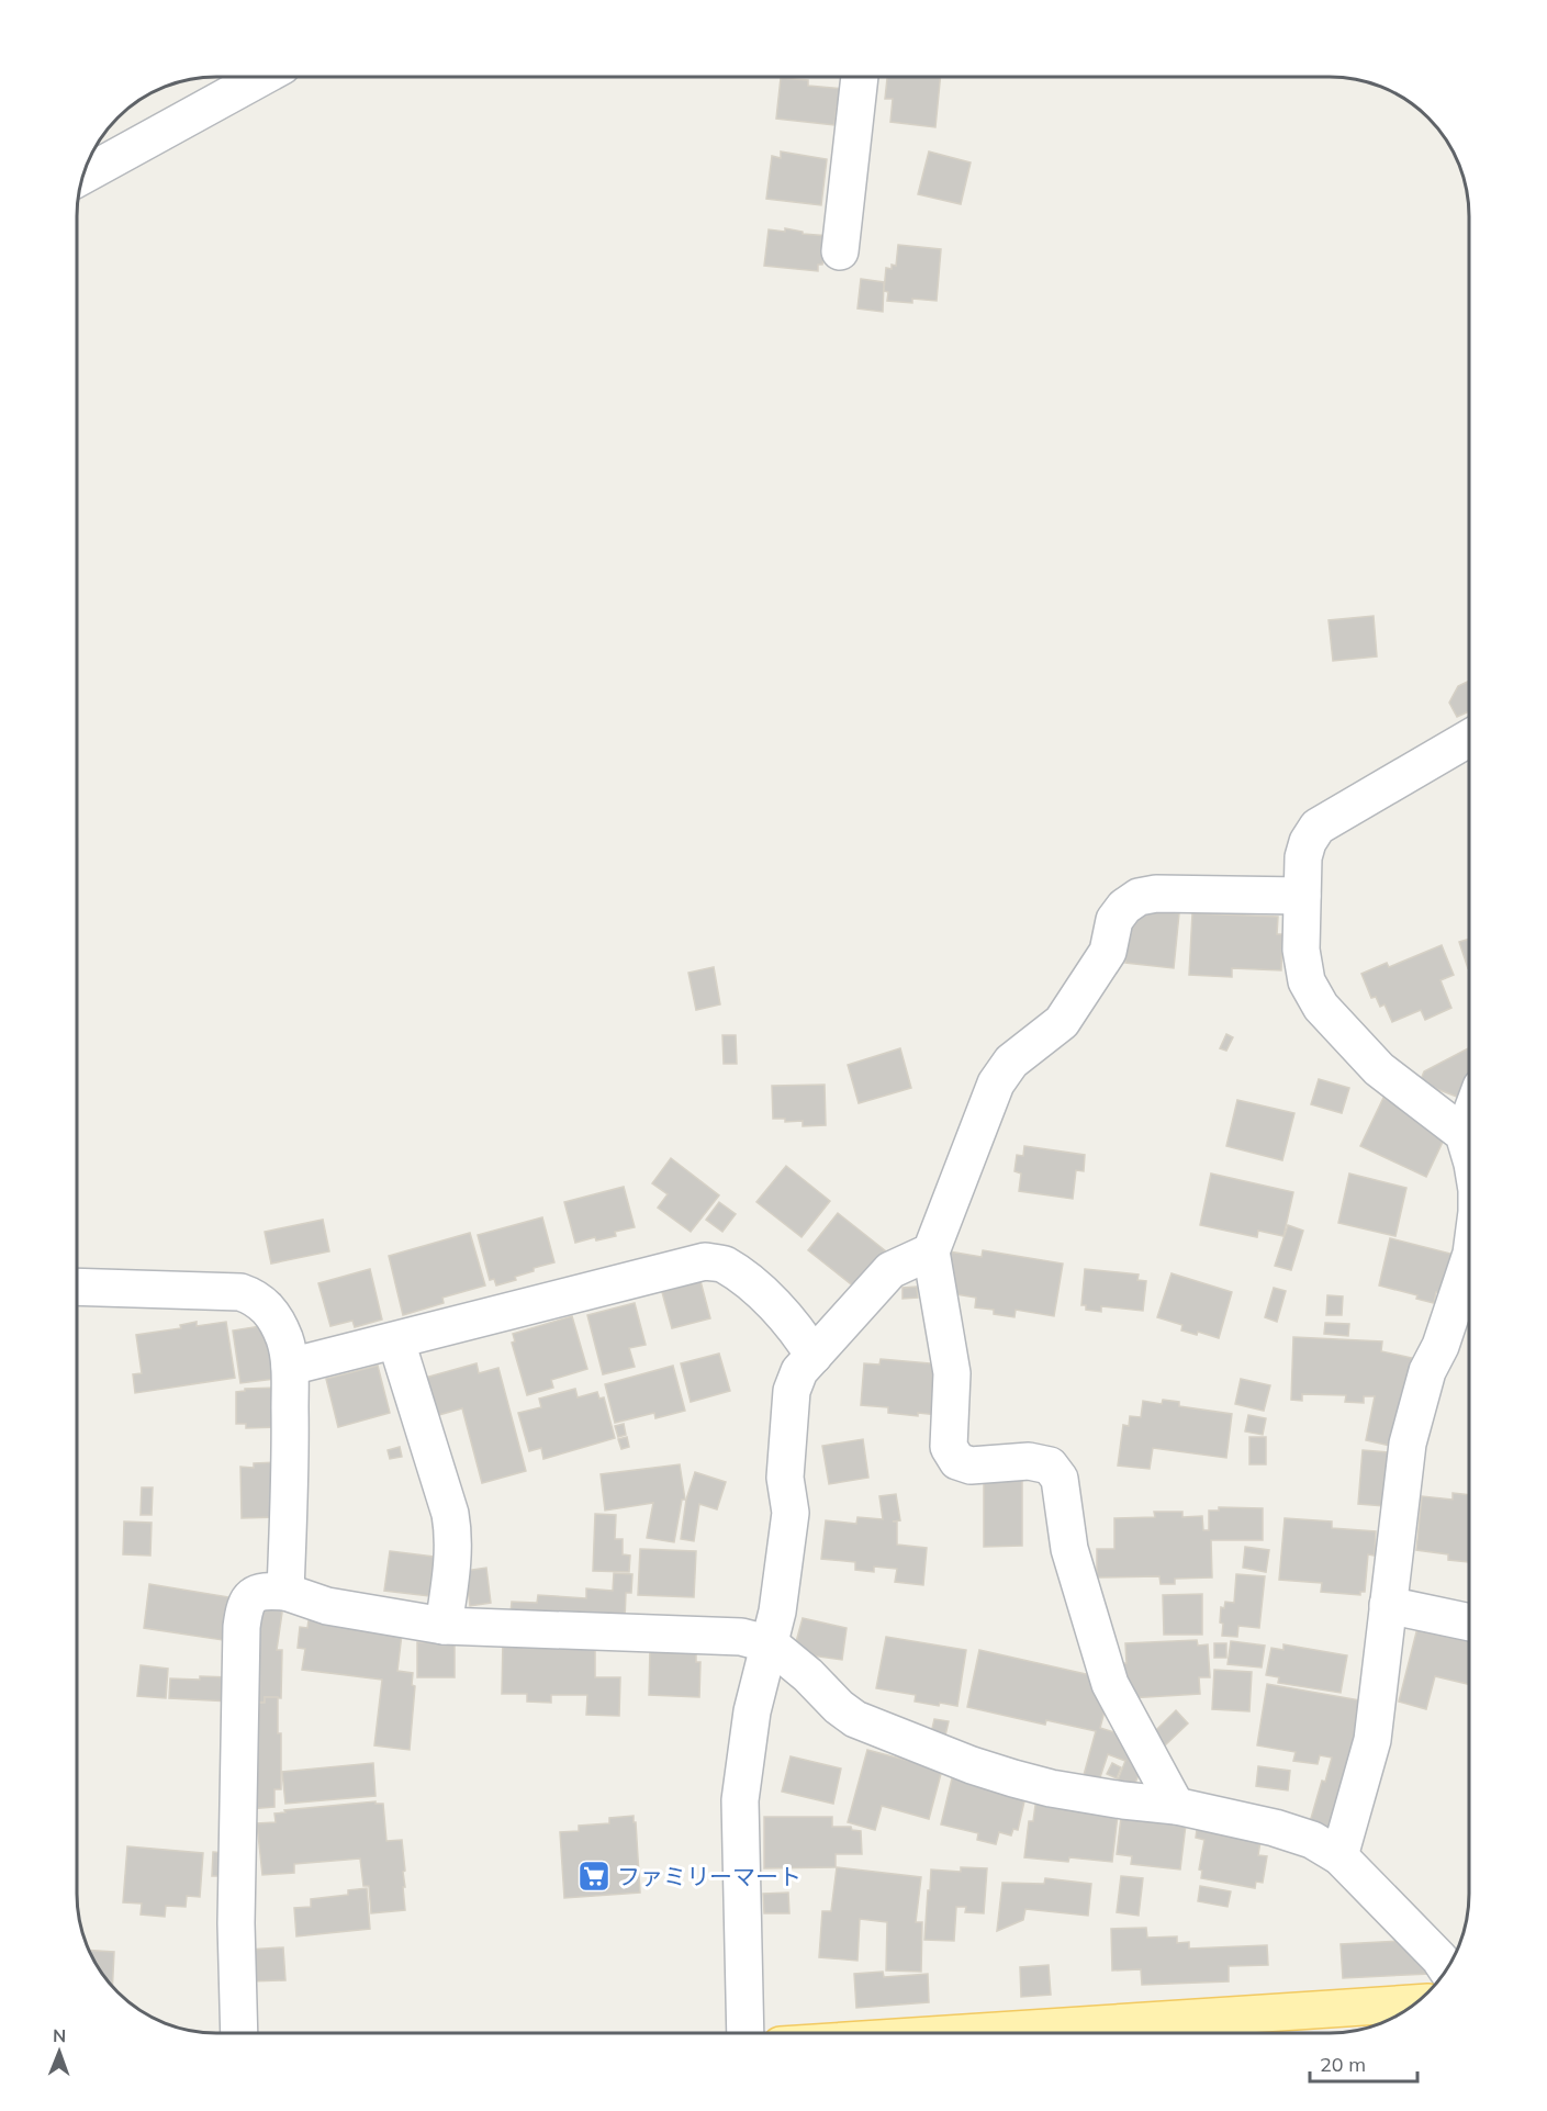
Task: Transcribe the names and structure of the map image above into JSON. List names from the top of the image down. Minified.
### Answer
{"places":{"supermarket":["ファミリーマート"]},"scale_bar":"20 m","north":"top"}
